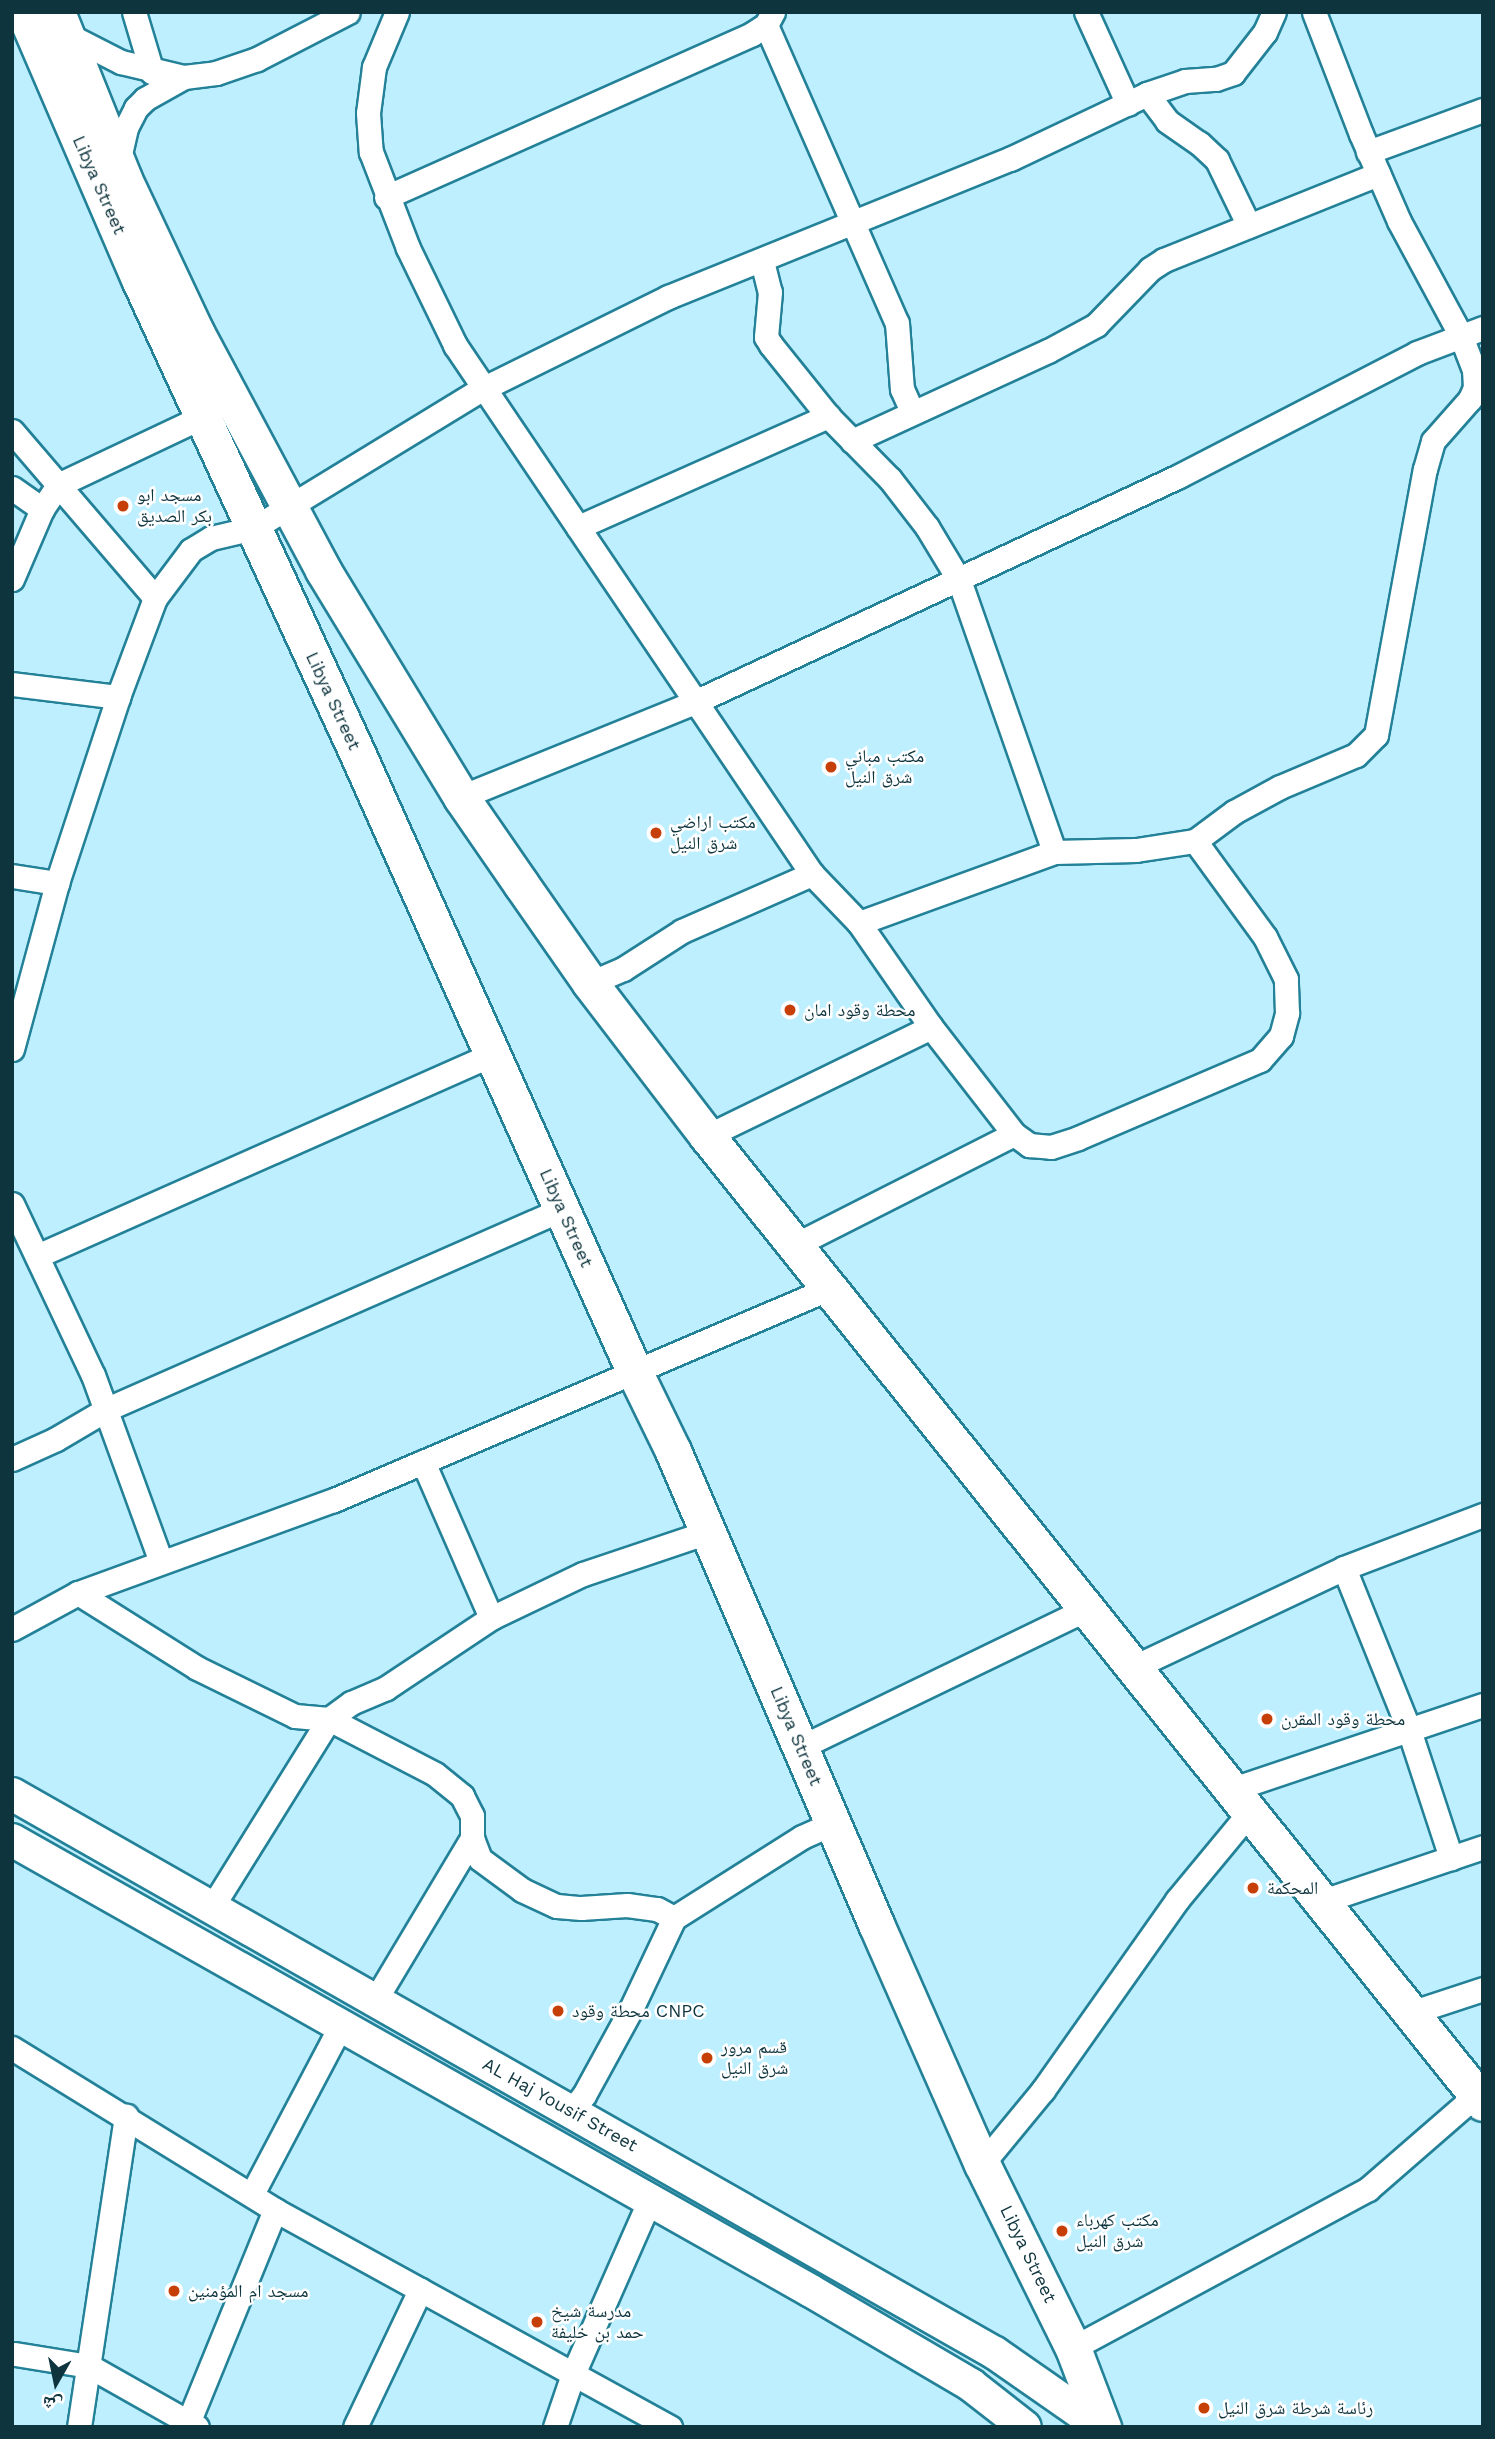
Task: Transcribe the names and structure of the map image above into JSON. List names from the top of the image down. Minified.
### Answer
{"streets":{"main road":["Libya Street","AL Haj Yousif Street"]},"crossings":[["Libya Street","AL Haj Yousif Street"]],"places":["مسجد ابو بكر الصديق","مكتب مباني شرق النيل","مكتب اراضي شرق النيل","محطة وقود امان","محطة وقود المقرن","المحكمة","محطة وقود CNPC","قسم مرور شرق النيل","مكتب كهرباء شرق النيل","مسجد ام المؤمنين","مدرسة شيخ حمد بن خليفة","رئاسة شرطة شرق النيل"],"north":"bottom"}
